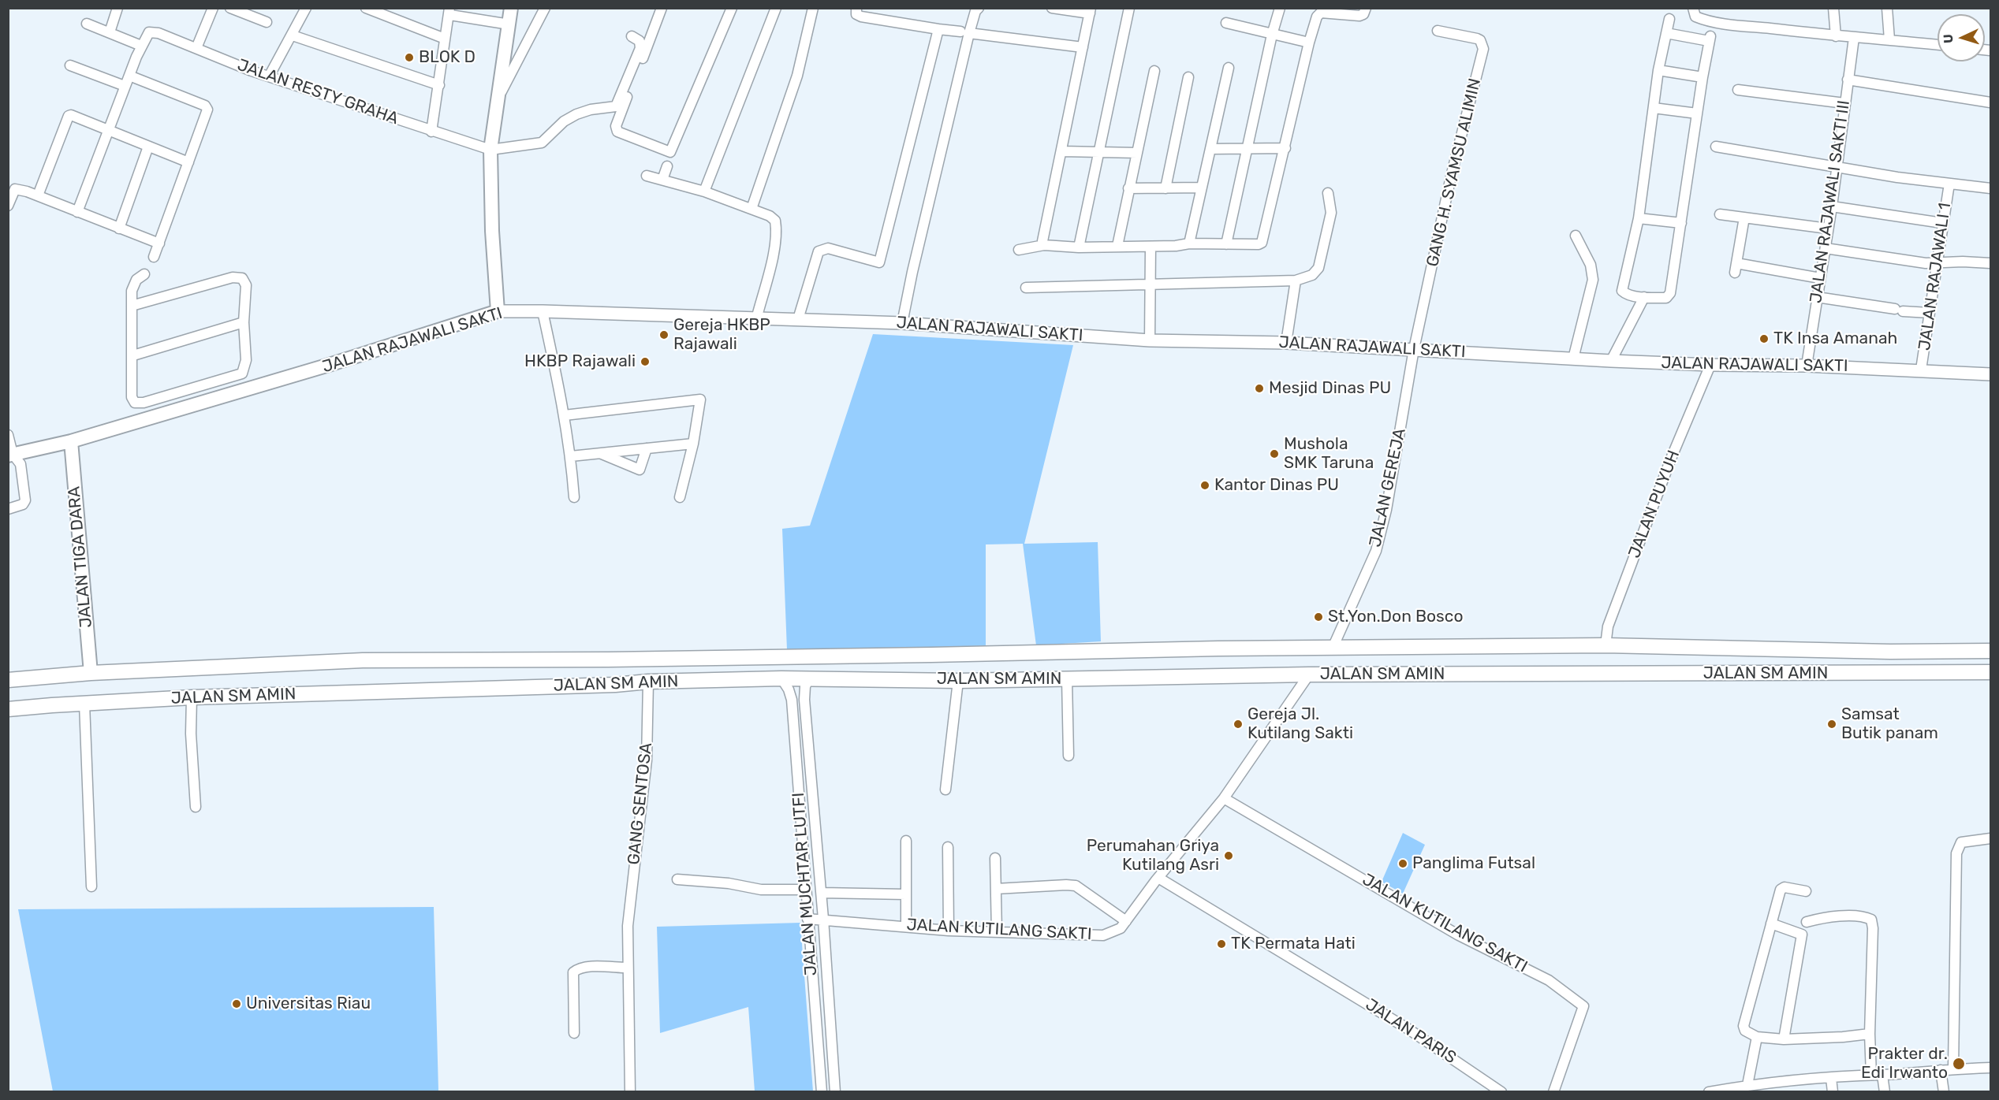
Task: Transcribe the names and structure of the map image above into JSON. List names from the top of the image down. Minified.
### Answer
{"streets":{"main road":["JALAN RAJAWALI SAKTI","JALAN TIGA DARA","JALAN SM AMIN"],"street":["JALAN RESTY GRAHA","GANG H. SYAMSU ALIMIN","JALAN RAJAWALI SAKTI III","JALAN RAJAWALI 1","JALAN GEREJA","JALAN PUYUH","GANG SENTOSA","JALAN MUCHTAR LUTFI","JALAN KUTILANG SAKTI","JALAN PARIS"]},"crossings":[["GANG H. SYAMSU ALIMIN","JALAN RAJAWALI SAKTI"],["GANG H. SYAMSU ALIMIN","JALAN GEREJA"],["JALAN RAJAWALI SAKTI III","JALAN RAJAWALI SAKTI"],["JALAN RAJAWALI 1","JALAN RAJAWALI SAKTI"],["JALAN RAJAWALI SAKTI","JALAN GEREJA"],["JALAN RAJAWALI SAKTI","JALAN PUYUH"],["JALAN RAJAWALI SAKTI","JALAN TIGA DARA"],["JALAN GEREJA","JALAN SM AMIN"],["JALAN PUYUH","JALAN SM AMIN"],["JALAN TIGA DARA","JALAN SM AMIN"],["JALAN SM AMIN","GANG SENTOSA"],["JALAN SM AMIN","JALAN MUCHTAR LUTFI"],["JALAN SM AMIN","JALAN KUTILANG SAKTI"],["JALAN MUCHTAR LUTFI","JALAN KUTILANG SAKTI"],["JALAN KUTILANG SAKTI","JALAN PARIS"]],"places":["BLOK D","Gereja HKBP Rajawali","TK Insa Amanah","HKBP Rajawali","Mesjid Dinas PU","Mushola SMK Taruna","Kantor Dinas PU","St.Yon.Don Bosco","Gereja Jl. Kutilang Sakti","Samsat Butik panam","Perumahan Griya Kutilang Asri","Panglima Futsal","TK Permata Hati","Universitas Riau","Prakter dr. Edi Irwanto"],"north":"left"}
